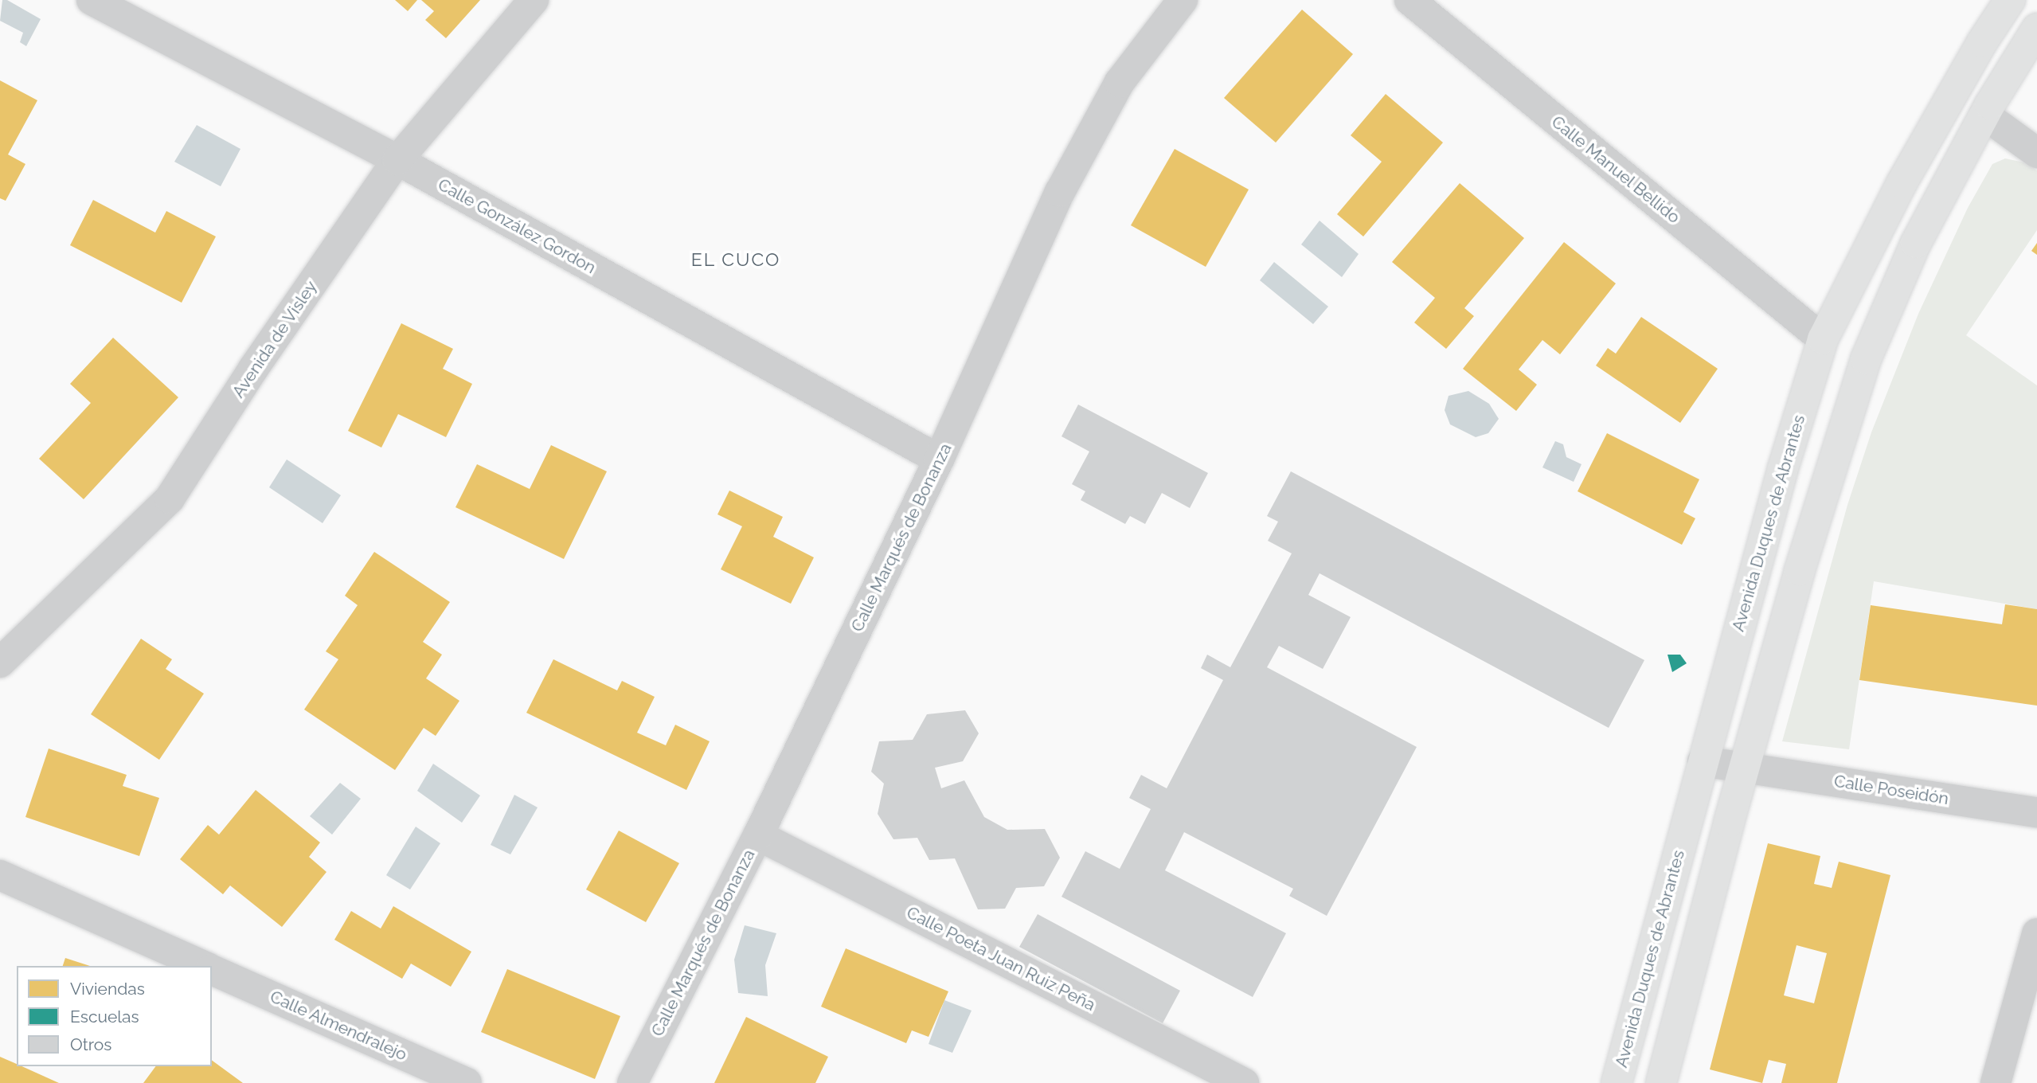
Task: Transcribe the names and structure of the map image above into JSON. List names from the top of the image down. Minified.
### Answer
{"streets":{"main road":["Avenida Duques de Abrantes"],"street":["Calle Manuel Bellido","Calle González Gordon","Avenida de Visley","Calle Marqués de Bonanza","Calle Poseidón","Calle Poeta Juan Ruiz Peña","Calle Almendralejo"]},"crossings":[["Calle Manuel Bellido","Avenida Duques de Abrantes"],["Calle González Gordon","Avenida de Visley"],["Calle González Gordon","Calle Marqués de Bonanza"],["Avenida Duques de Abrantes","Calle Poseidón"],["Calle Marqués de Bonanza","Calle Poeta Juan Ruiz Peña"]],"districts":["EL CUCO"],"legend":["Viviendas","Escuelas","Otros"]}
